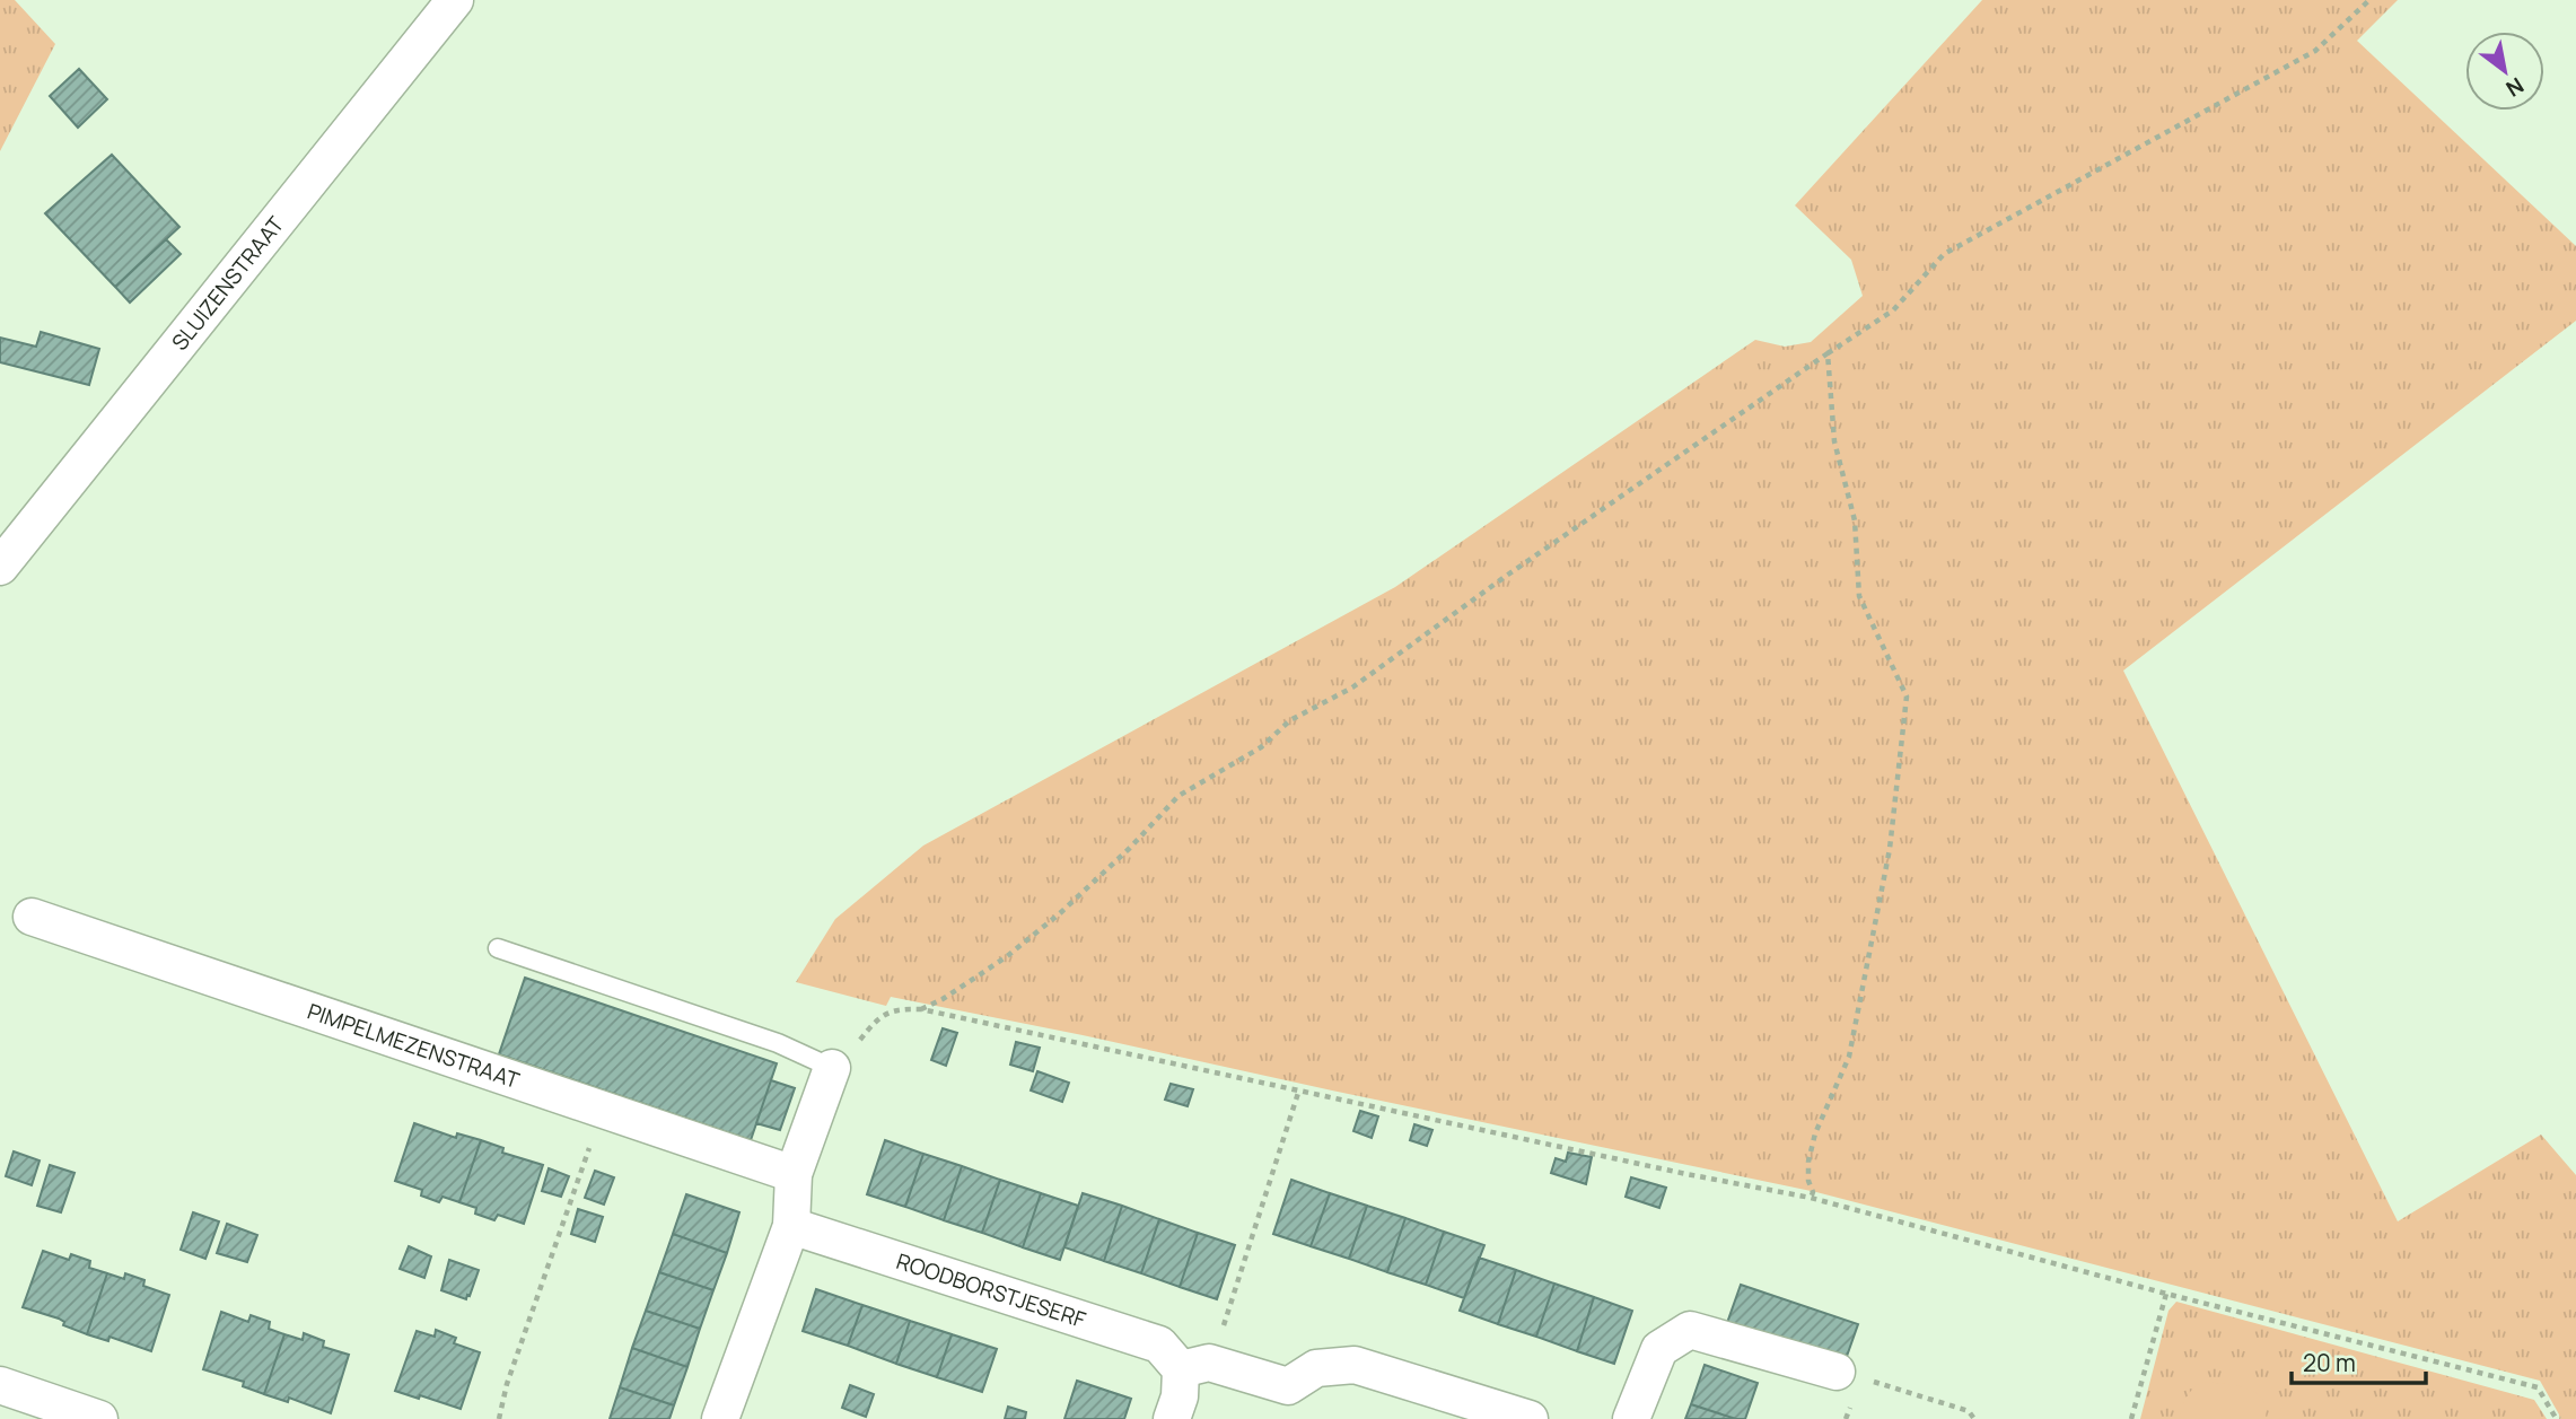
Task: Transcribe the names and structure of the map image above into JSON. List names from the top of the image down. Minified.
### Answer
{"streets":{"street":["SLUIZENSTRAAT","PIMPELMEZENSTRAAT","ROODBORSTJESERF"]},"scale_bar":"20 m","north":"bottom right"}
